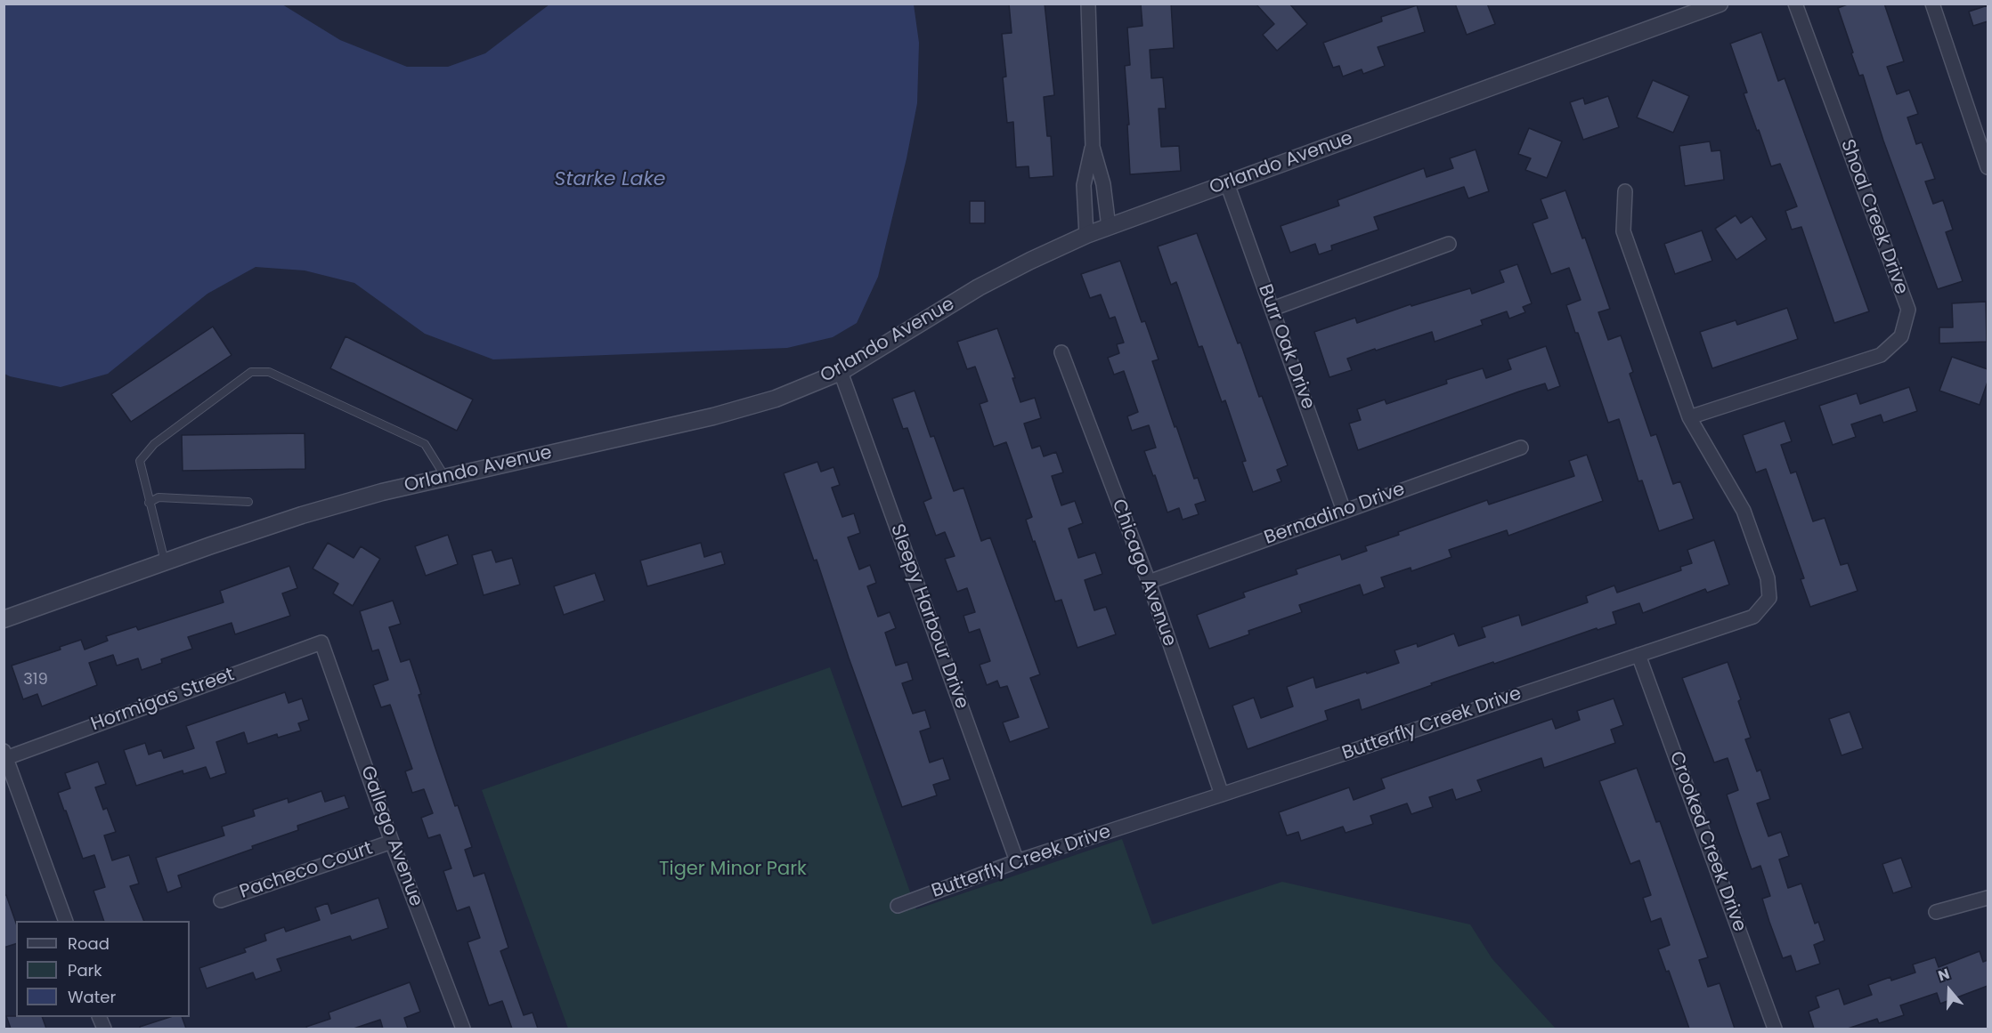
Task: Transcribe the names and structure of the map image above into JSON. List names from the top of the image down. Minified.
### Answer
{"streets":{"street":["Orlando Avenue","Shoal Creek Drive","Burr Oak Drive","Bernadino Drive","Chicago Avenue","Sleepy Harbour Drive","Hormigas Street","Butterfly Creek Drive","Gallego Avenue","Crooked Creek Drive","Pacheco Court"]},"crossings":[["Orlando Avenue","Burr Oak Drive"],["Orlando Avenue","Sleepy Harbour Drive"],["Shoal Creek Drive","Butterfly Creek Drive"],["Burr Oak Drive","Bernadino Drive"],["Bernadino Drive","Chicago Avenue"],["Chicago Avenue","Butterfly Creek Drive"],["Sleepy Harbour Drive","Butterfly Creek Drive"],["Hormigas Street","Gallego Avenue"],["Butterfly Creek Drive","Crooked Creek Drive"],["Gallego Avenue","Pacheco Court"]],"water":["Starke Lake"],"parks":["Tiger Minor Park"],"house_numbers":["319"],"legend":["Road","Park","Water"],"north":"top"}
